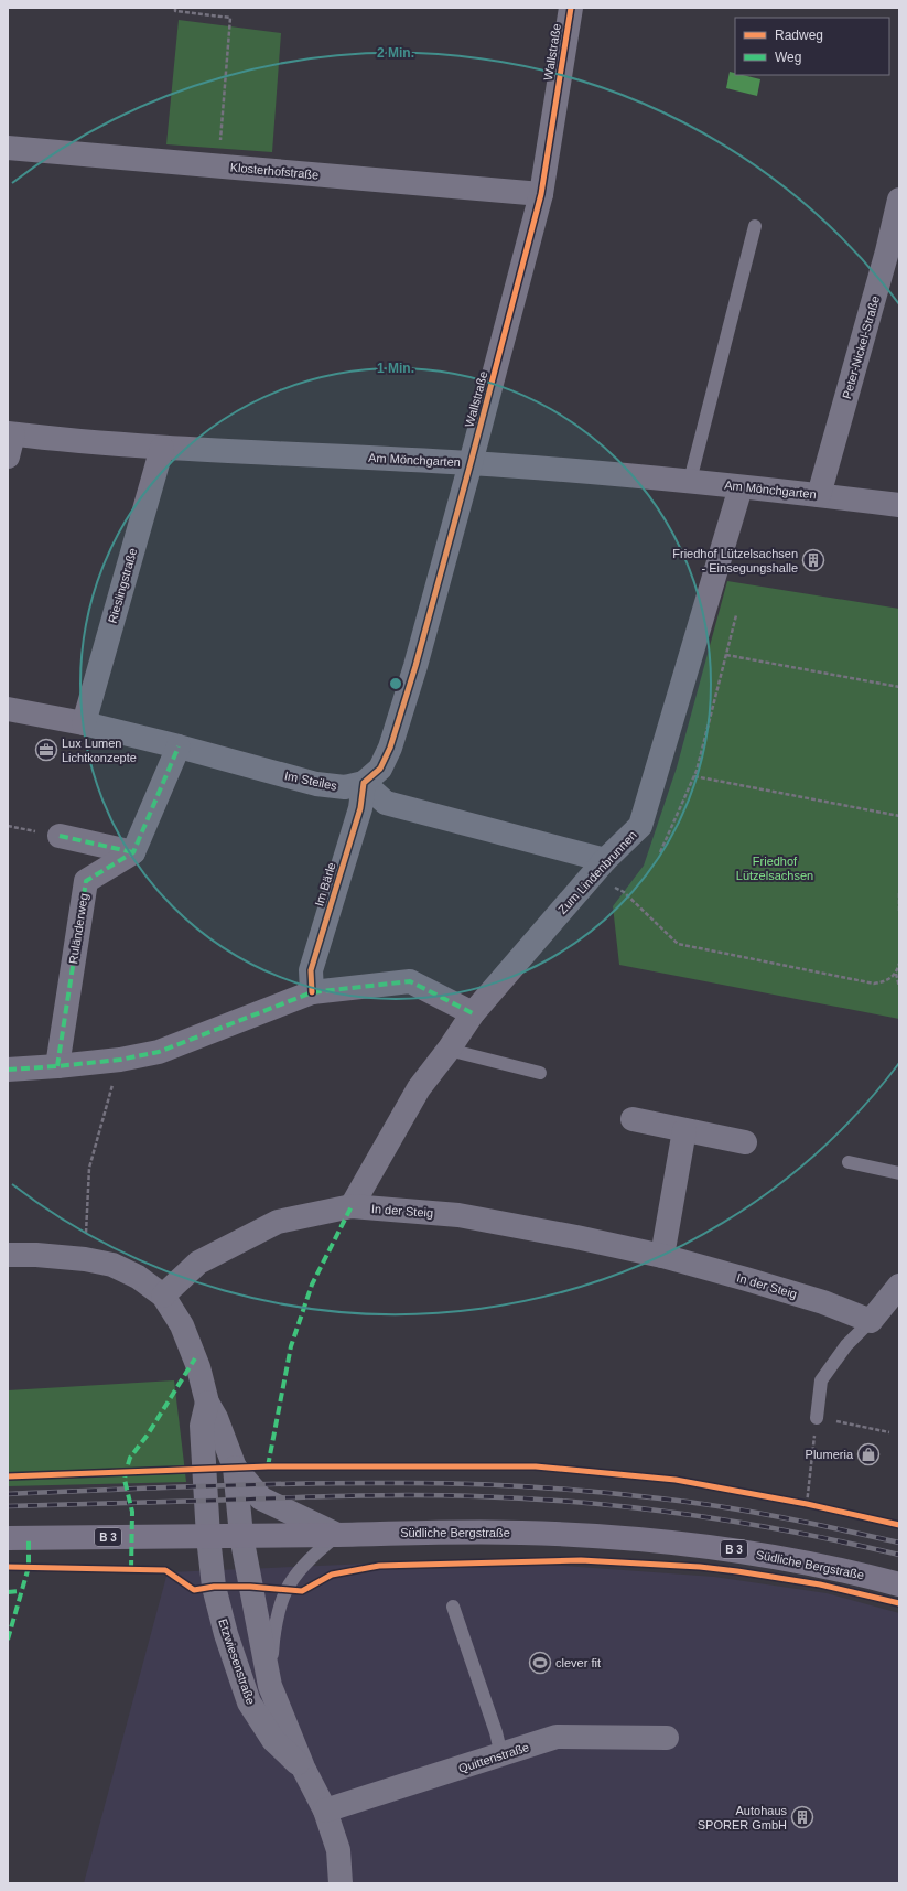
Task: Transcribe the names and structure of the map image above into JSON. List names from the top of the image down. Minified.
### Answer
{"streets":{"main road":["Südliche Bergstraße","B 3"],"street":["Wallstraße","Klosterhofstraße","Peter-Nickel-Straße","Am Mönchgarten","Rieslingstraße","Im Steiles","Zum Lindenbrunnen","Im Bärle","Ruländerweg","In der Steig","Etzwiesenstraße","Quittenstraße"]},"crossings":[["Wallstraße","Klosterhofstraße"],["Wallstraße","Am Mönchgarten"],["Wallstraße","Im Steiles"],["Wallstraße","Im Bärle"],["Peter-Nickel-Straße","Am Mönchgarten"],["Am Mönchgarten","Rieslingstraße"],["Am Mönchgarten","Zum Lindenbrunnen"],["Rieslingstraße","Im Steiles"],["Im Steiles","Im Bärle"],["Zum Lindenbrunnen","In der Steig"],["Südliche Bergstraße","Etzwiesenstraße"],["Etzwiesenstraße","Quittenstraße"]],"parks":["Friedhof Lützelsachsen"],"places":{"building":["Friedhof Lützelsachsen - Einsegungshalle","Autohaus SPORER GmbH"],"office":["Lux Lumen Lichtkonzepte"],"shop":["Plumeria"],"sports":["clever fit"]},"legend":["Radweg","Weg"],"rings":["2 Min.","1 Min."]}
